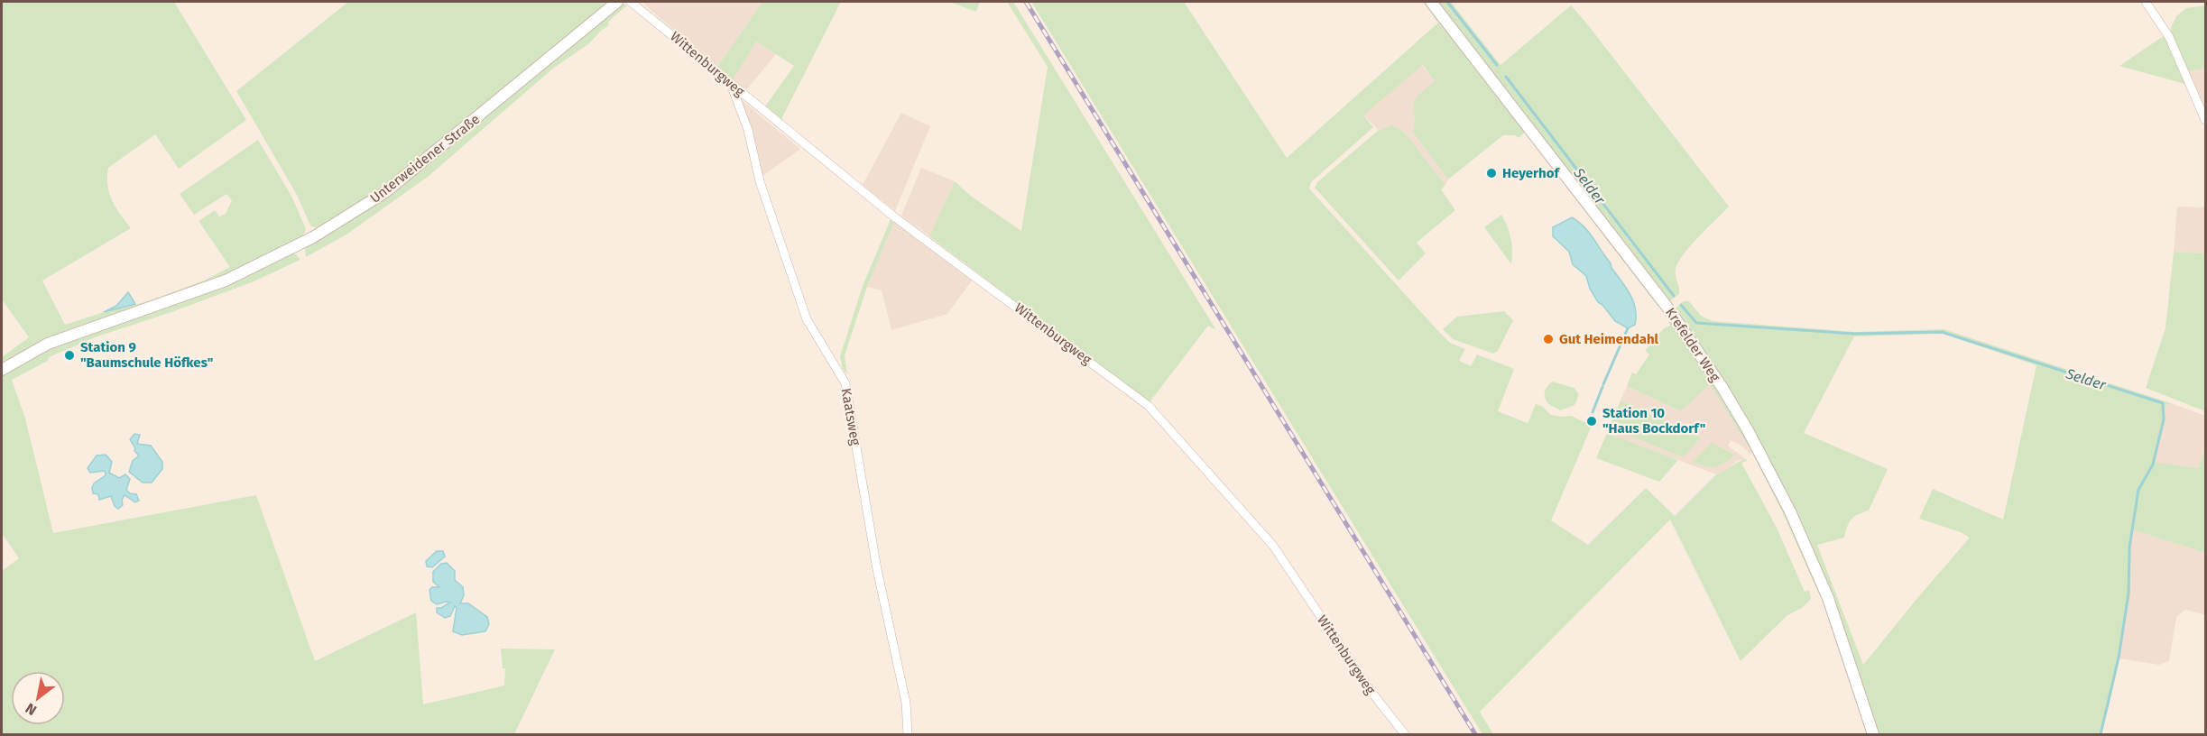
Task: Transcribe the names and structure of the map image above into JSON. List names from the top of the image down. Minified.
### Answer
{"streets":{"street":["Wittenburgweg","Unterweidener Straße","Krefelder Weg","Kaatsweg"]},"crossings":[["Wittenburgweg","Kaatsweg"]],"water":["Selder"],"places":["Heyerhof","Gut Heimendahl","Station 9 \"Baumschule Höfkes\"","Station 10 \"Haus Bockdorf\""],"north":"bottom left"}
